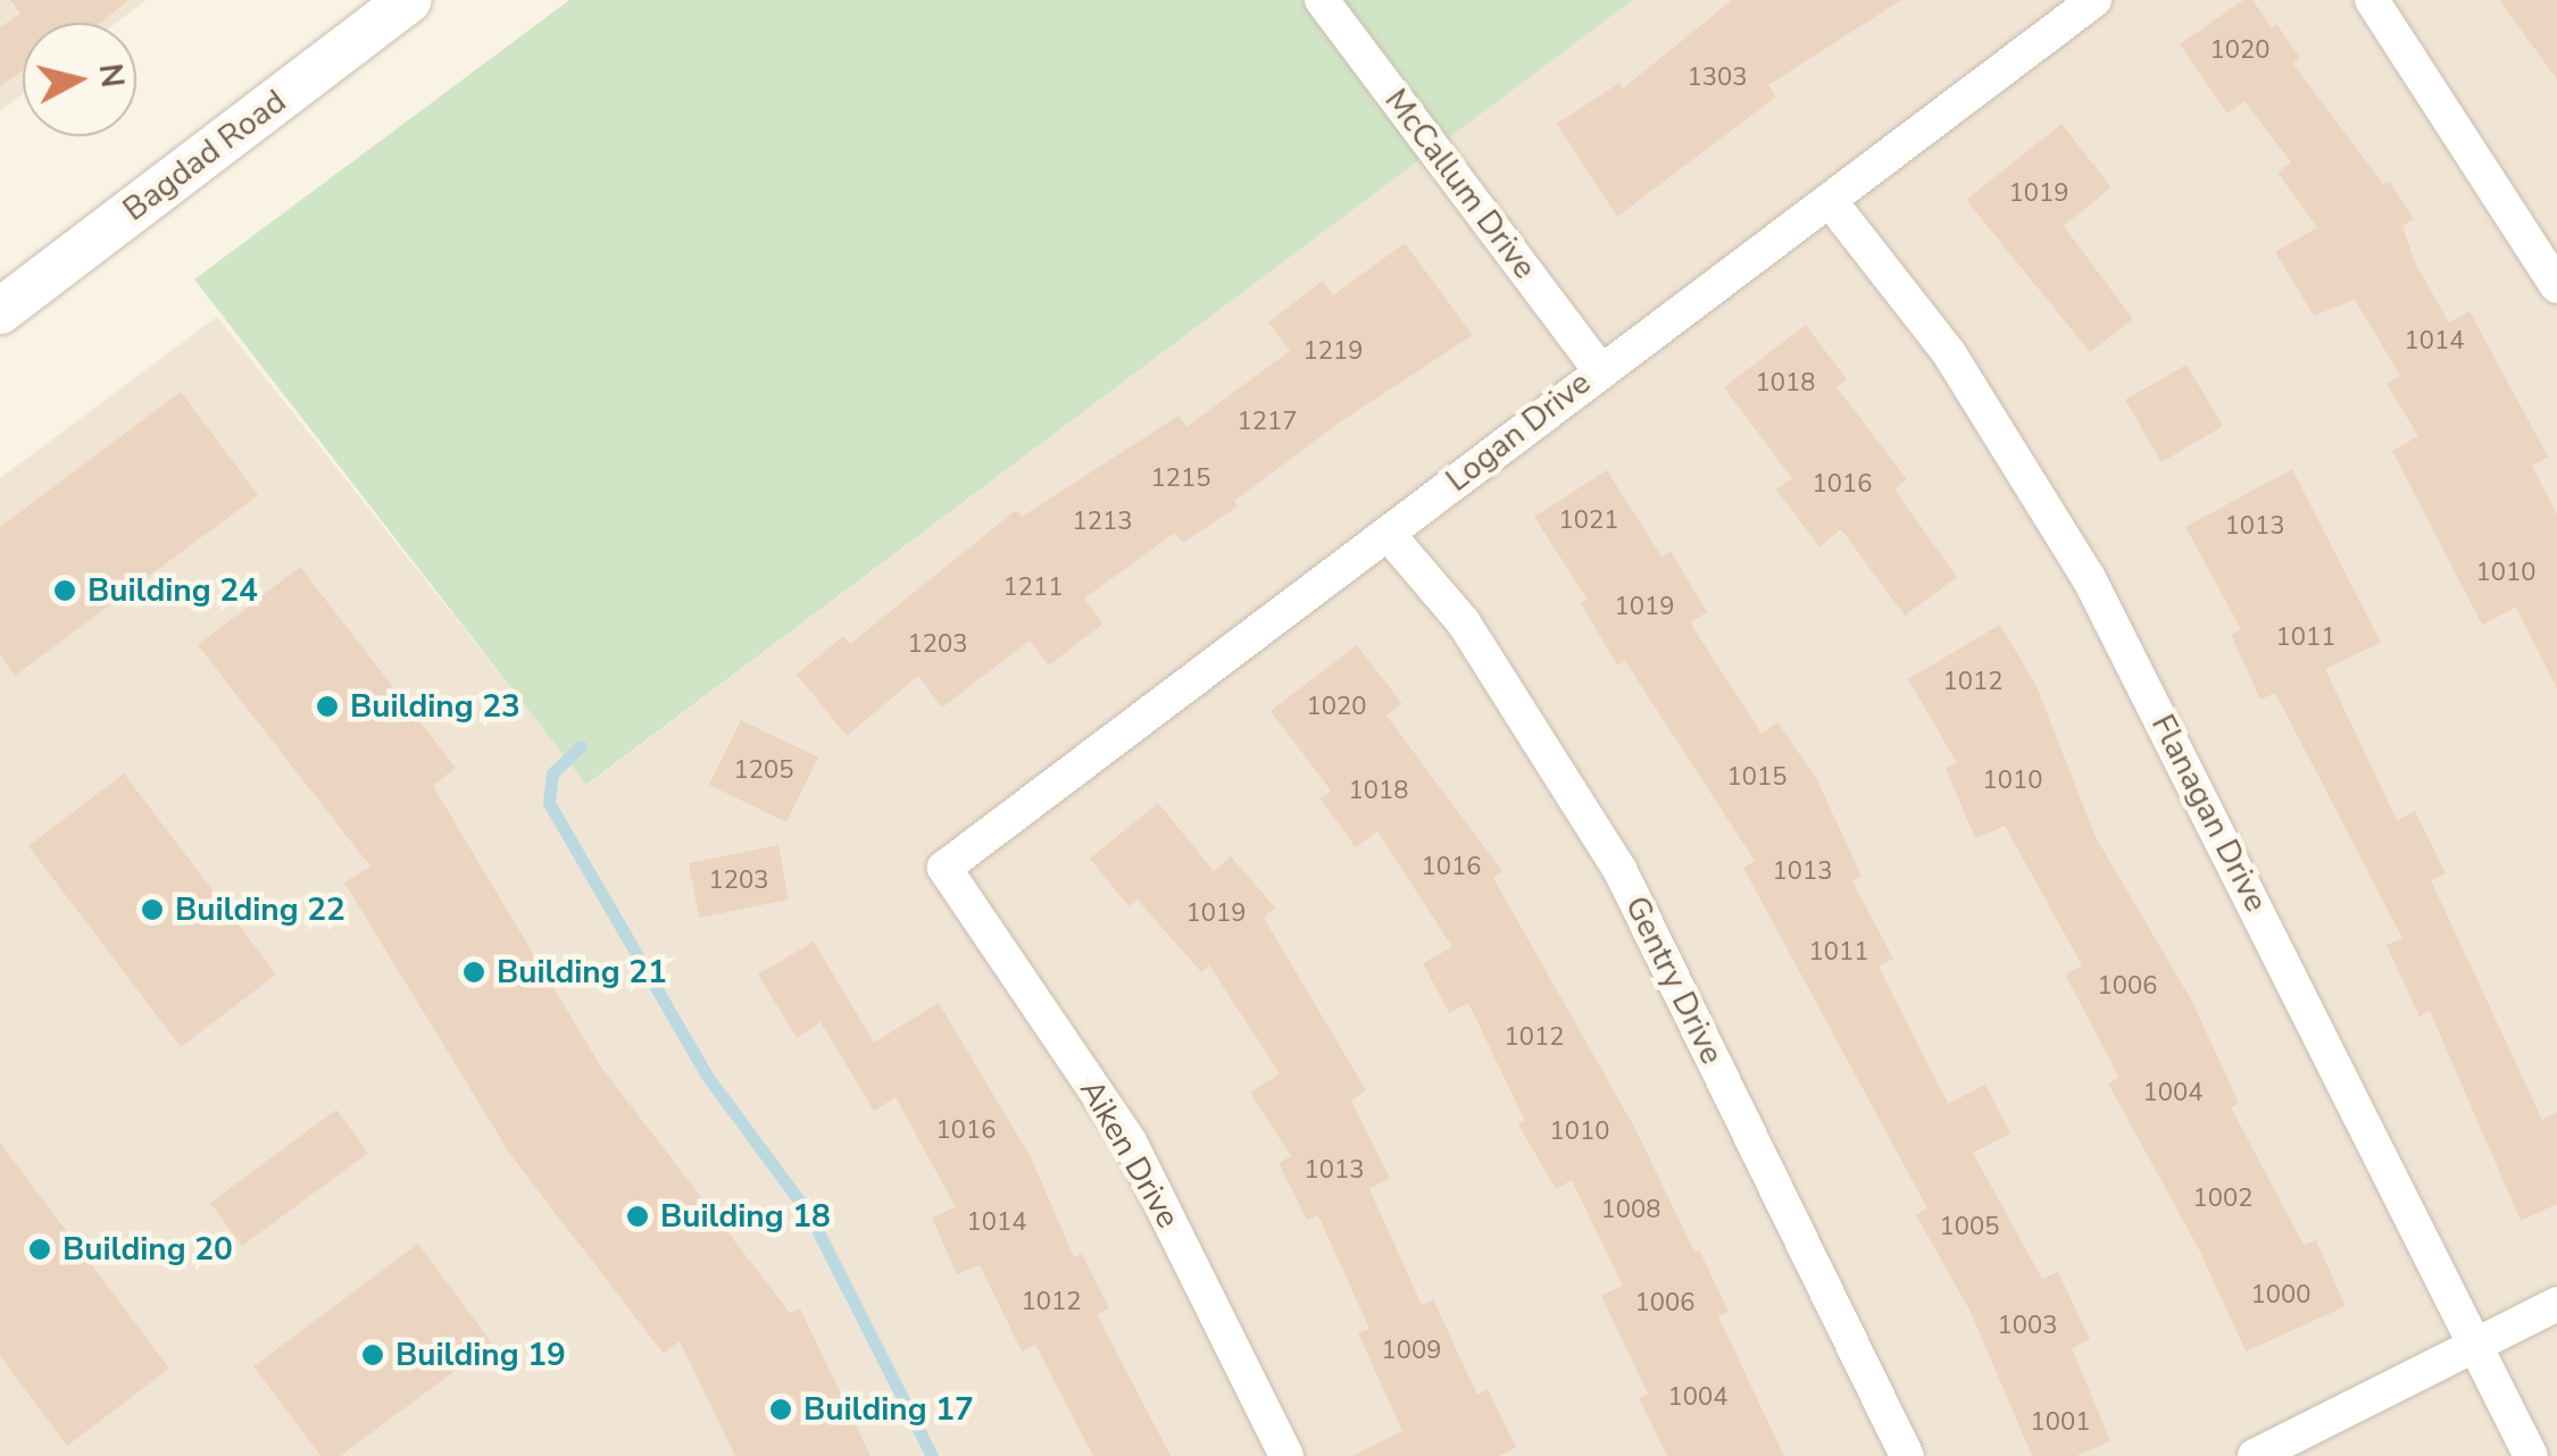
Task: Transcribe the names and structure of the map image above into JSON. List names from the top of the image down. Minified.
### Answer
{"streets":{"street":["Bagdad Road","McCallum Drive","Logan Drive","Flanagan Drive","Gentry Drive","Aiken Drive"]},"crossings":[["McCallum Drive","Logan Drive"],["Logan Drive","Flanagan Drive"],["Logan Drive","Gentry Drive"],["Logan Drive","Aiken Drive"]],"places":["Building 24","Building 23","Building 22","Building 21","Building 18","Building 20","Building 19","Building 17"],"house_numbers":["1020","1303","1019","1014","1219","1018","1217","1215","1016","1021","1213","1013","1010","1211","1019","1011","1203","1012","1020","1205","1015","1010","1018","1016","1013","1203","1019","1011","1006","1012","1004","1016","1010","1013","1002","1008","1014","1005","1000","1012","1006","1003","1009","1004","1001"],"north":"right"}
